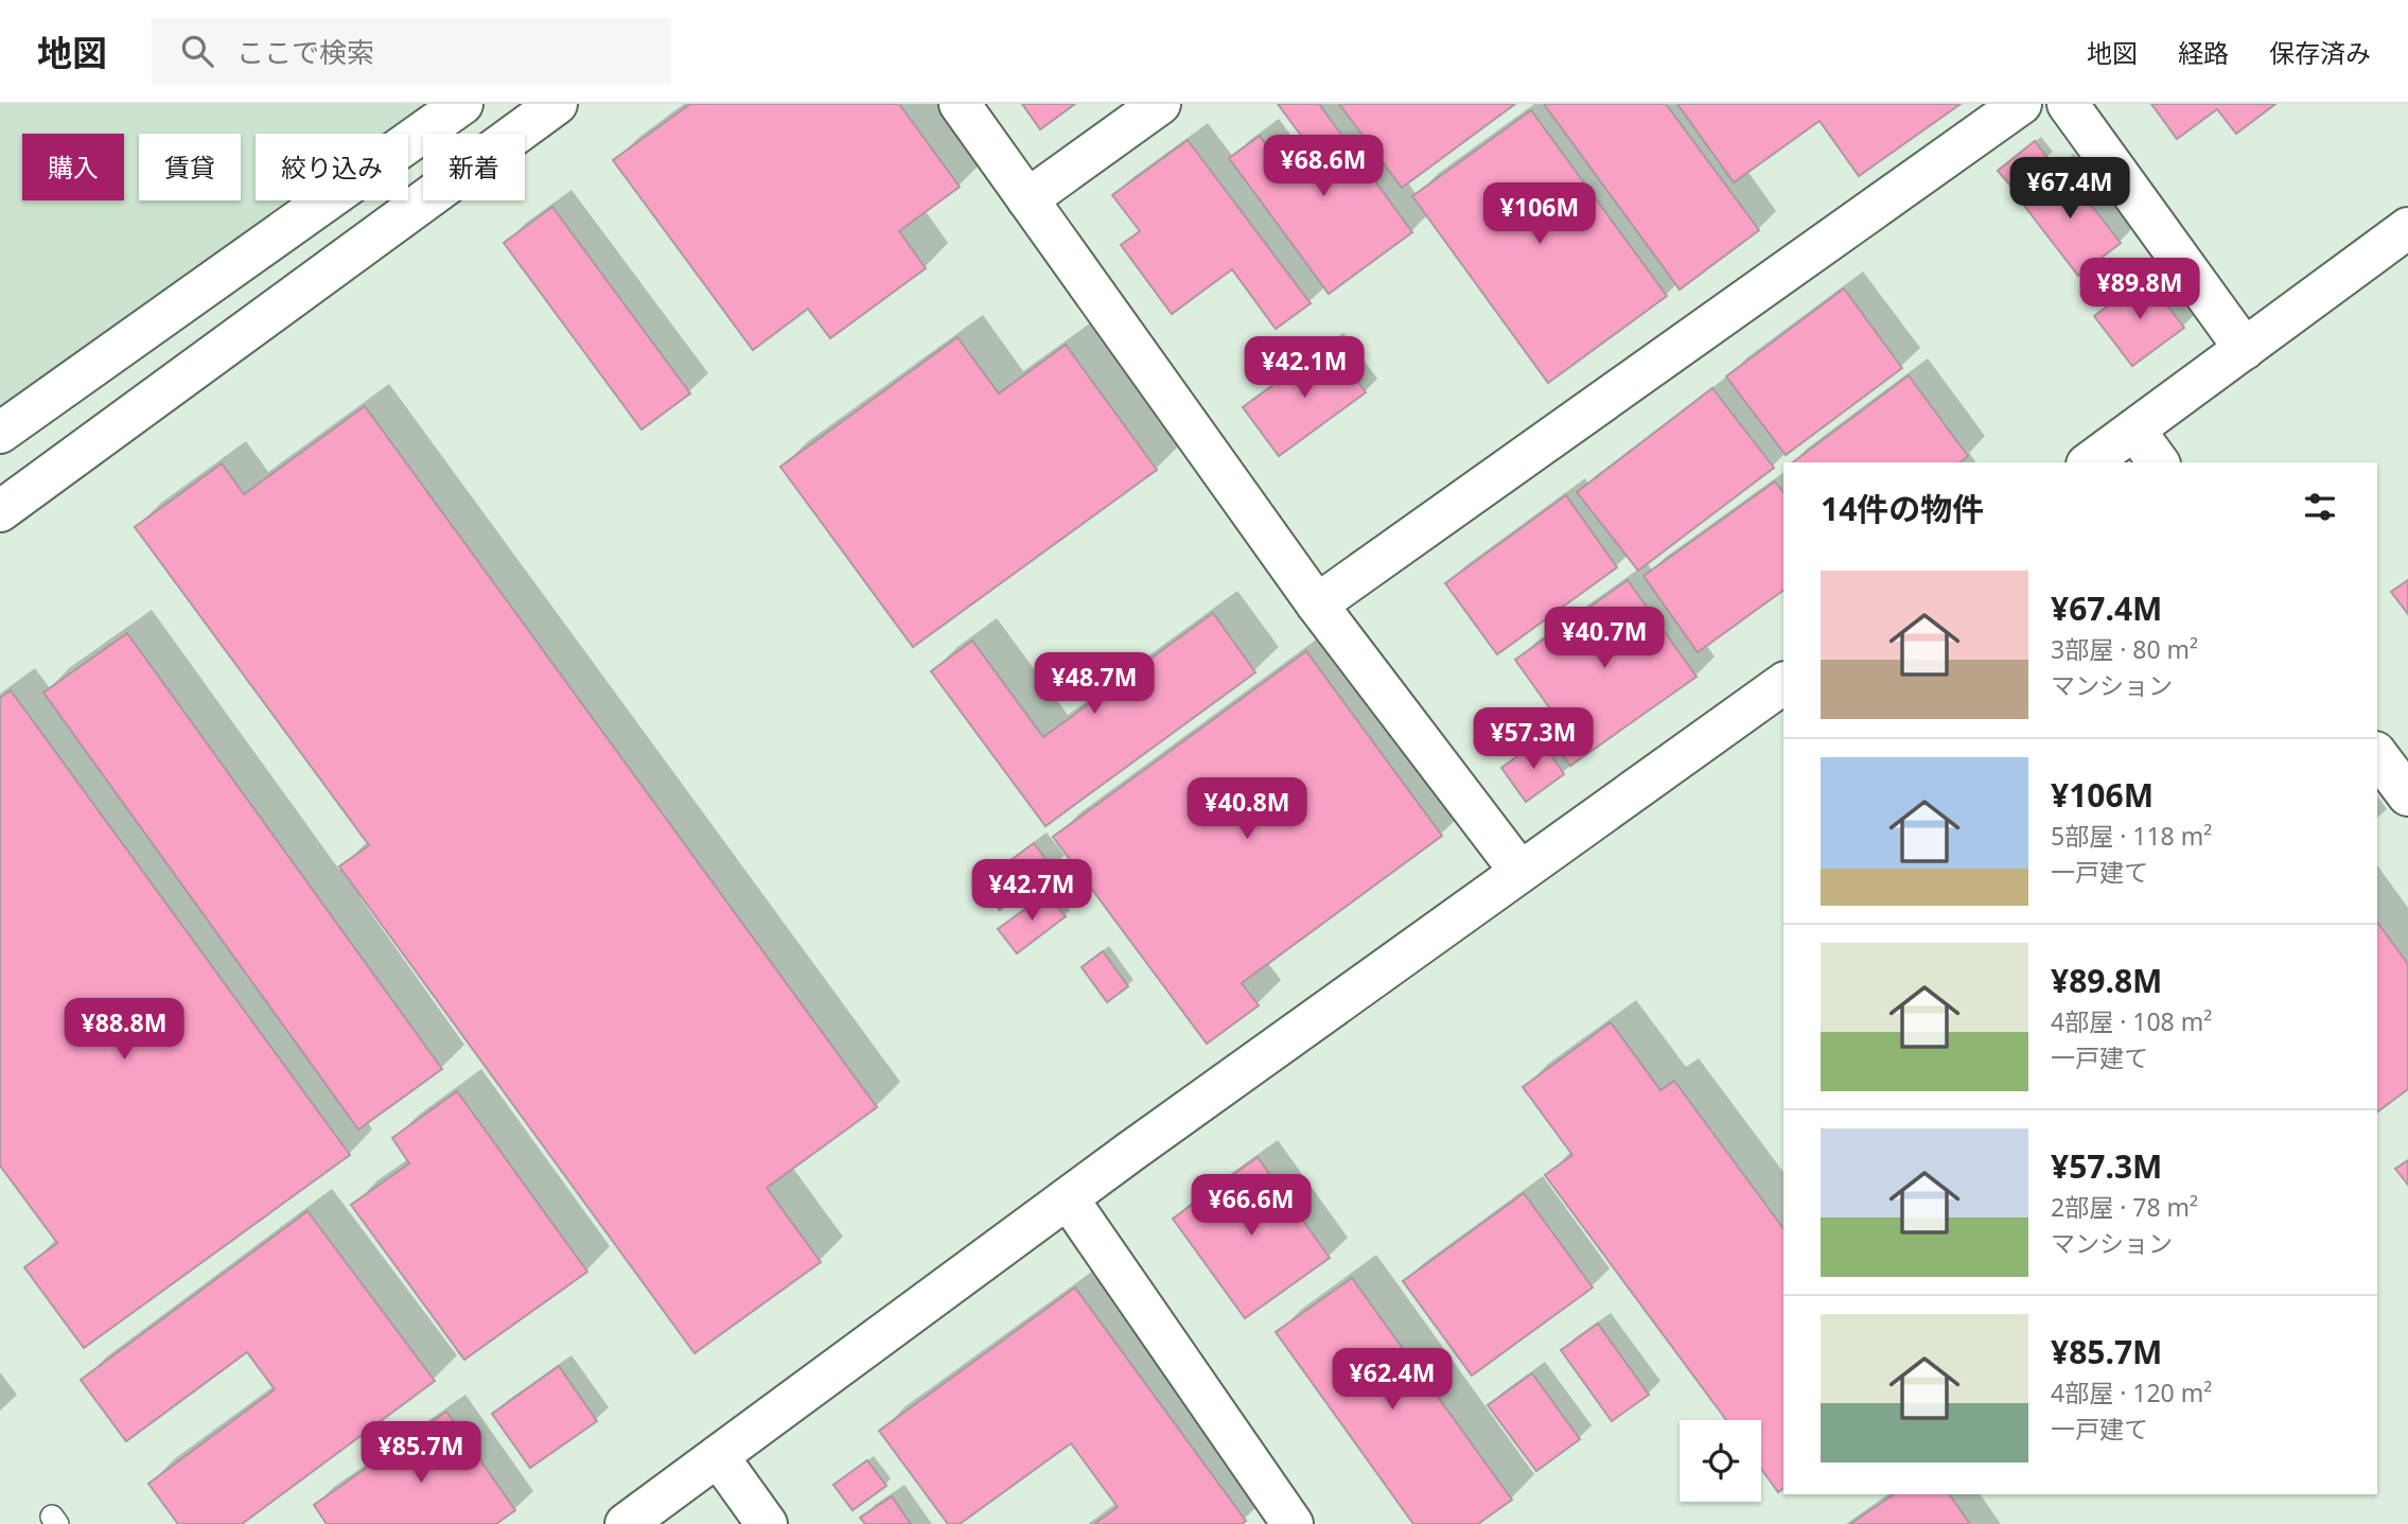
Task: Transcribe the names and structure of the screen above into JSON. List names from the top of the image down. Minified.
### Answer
{"page":{"header":"地図","search":"ここで検索","nav":["地図","経路","保存済み"],"chip":["購入","賃貸","絞り込み","新着"],"price":["¥68.6M","¥67.4M","¥106M","¥89.8M","¥42.1M","¥40.7M","¥48.7M","¥57.3M","¥40.8M","¥42.7M","¥88.8M","¥66.6M","¥62.4M","¥85.7M"],"heading":"14件の物件","list":[{"name":"¥67.4M","note":"3部屋 · 80 m² · マンション"},{"name":"¥106M","note":"5部屋 · 118 m² · 一戸建て"},{"name":"¥89.8M","note":"4部屋 · 108 m² · 一戸建て"},{"name":"¥57.3M","note":"2部屋 · 78 m² · マンション"},{"name":"¥85.7M","note":"4部屋 · 120 m² · 一戸建て"}]}}
